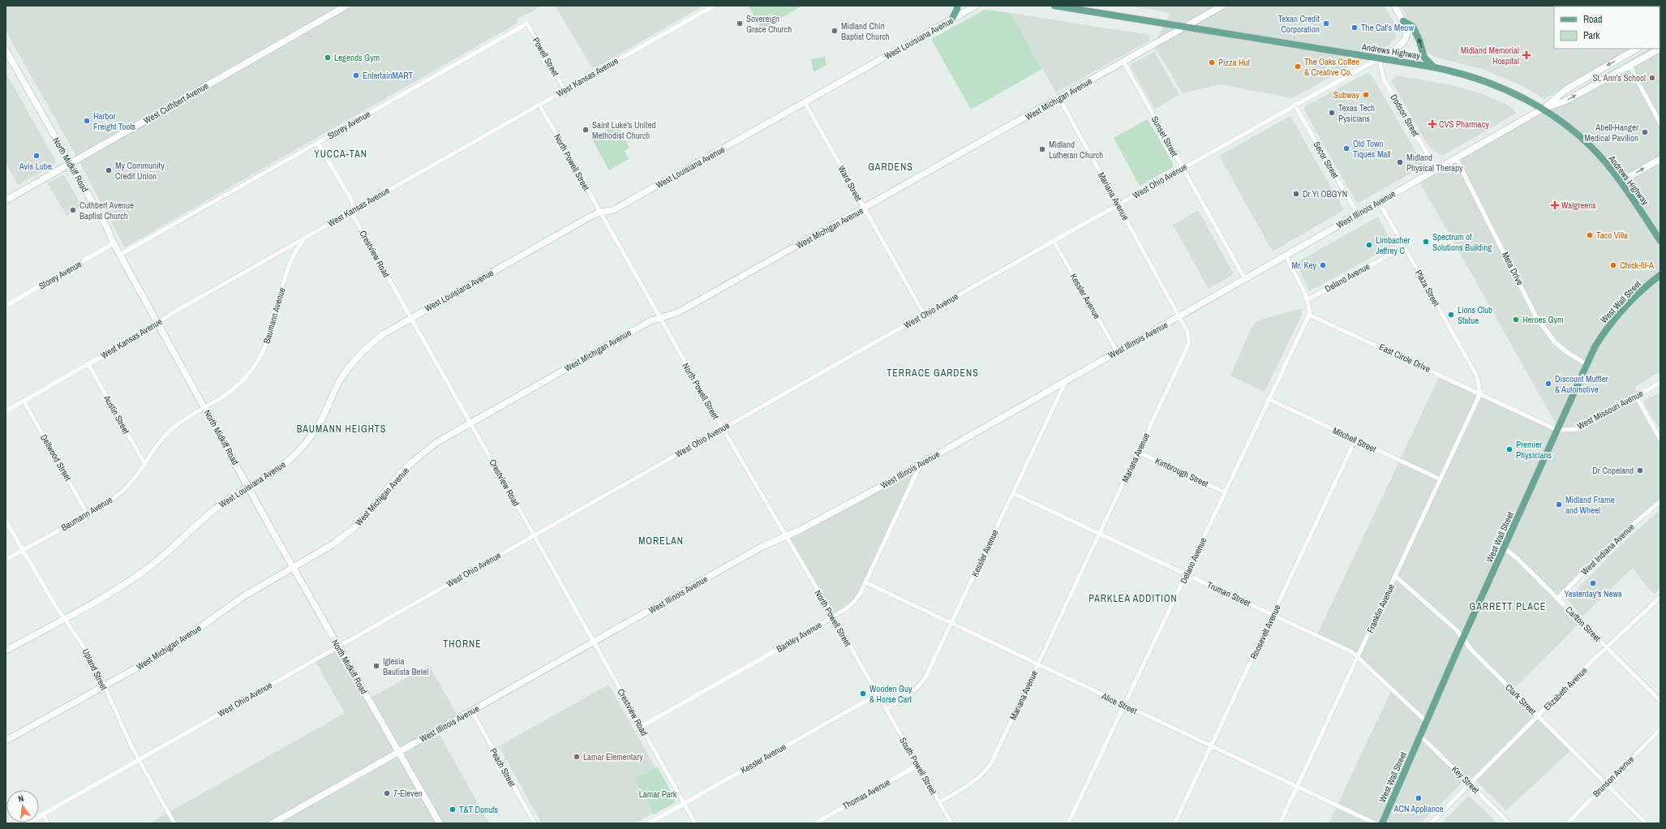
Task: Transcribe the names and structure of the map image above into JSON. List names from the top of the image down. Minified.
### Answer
{"streets":{"main road":["Andrews Highway","West Wall Street"],"street":["West Louisiana Avenue","Powell Street","West Kansas Avenue","West Michigan Avenue","West Cuthbert Avenue","Dodson Street","Storey Avenue","Sunset Street","Secor Street","North Powell Street","North Midkiff Road","West Ohio Avenue","Ward Street","Mariana Avenue","West Illinois Avenue","Crestview Road","Meta Drive","Delano Avenue","Plaza Street","Kessler Avenue","Baumann Avenue","East Circle Drive","West Missouri Avenue","Austin Street","Mitchell Street","Dellwood Street","Kimbrough Street","West Indiana Avenue","Truman Street","Franklin Avenue","Carlton Street","Roosevelt Avenue","Barkley Avenue","Upland Street","Elizabeth Avenue","Clark Street","Alice Street","South Powell Street","Peach Street","Brunson Avenue","Key Street","Thomas Avenue"]},"crossings":[["West Louisiana Avenue","North Powell Street"],["West Louisiana Avenue","North Midkiff Road"],["West Louisiana Avenue","Ward Street"],["West Louisiana Avenue","Crestview Road"],["West Louisiana Avenue","Upland Street"],["Andrews Highway","West Michigan Avenue"],["Andrews Highway","Dodson Street"],["Andrews Highway","West Ohio Avenue"],["Andrews Highway","West Illinois Avenue"],["Powell Street","West Kansas Avenue"],["Powell Street","Storey Avenue"],["West Kansas Avenue","North Powell Street"],["West Kansas Avenue","North Midkiff Road"],["West Kansas Avenue","Crestview Road"],["West Kansas Avenue","Baumann Avenue"],["West Kansas Avenue","Austin Street"],["West Kansas Avenue","Dellwood Street"],["West Michigan Avenue","Sunset Street"],["West Michigan Avenue","North Powell Street"],["West Michigan Avenue","North Midkiff Road"],["West Michigan Avenue","Ward Street"],["West Michigan Avenue","Mariana Avenue"],["West Michigan Avenue","Crestview Road"],["West Michigan Avenue","Upland Street"],["West Cuthbert Avenue","North Midkiff Road"],["Dodson Street","West Ohio Avenue"],["Dodson Street","West Illinois Avenue"],["Storey Avenue","North Midkiff Road"],["Storey Avenue","Crestview Road"],["Sunset Street","West Ohio Avenue"],["Sunset Street","West Illinois Avenue"],["Secor Street","West Ohio Avenue"],["Secor Street","West Illinois Avenue"],["North Powell Street","West Ohio Avenue"],["North Powell Street","West Illinois Avenue"],["North Powell Street","Kessler Avenue"],["North Powell Street","Barkley Avenue"],["North Powell Street","South Powell Street"],["North Midkiff Road","West Ohio Avenue"],["North Midkiff Road","West Illinois Avenue"],["North Midkiff Road","Baumann Avenue"],["West Ohio Avenue","Ward Street"],["West Ohio Avenue","Mariana Avenue"],["West Ohio Avenue","Crestview Road"],["West Ohio Avenue","Kessler Avenue"],["West Ohio Avenue","Upland Street"],["Mariana Avenue","West Illinois Avenue"],["Mariana Avenue","Kimbrough Street"],["Mariana Avenue","Truman Street"],["Mariana Avenue","Alice Street"],["Mariana Avenue","South Powell Street"],["West Illinois Avenue","Crestview Road"],["West Illinois Avenue","Meta Drive"],["West Illinois Avenue","Plaza Street"],["West Illinois Avenue","Kessler Avenue"],["West Illinois Avenue","Barkley Avenue"],["West Illinois Avenue","Peach Street"],["Crestview Road","Kessler Avenue"],["Crestview Road","Barkley Avenue"],["Meta Drive","West Wall Street"],["Delano Avenue","Plaza Street"],["Delano Avenue","East Circle Drive"],["Delano Avenue","Mitchell Street"],["Delano Avenue","Kimbrough Street"],["Delano Avenue","Truman Street"],["Delano Avenue","Alice Street"],["Plaza Street","East Circle Drive"],["Plaza Street","Franklin Avenue"],["Kessler Avenue","Truman Street"],["Kessler Avenue","Alice Street"],["Kessler Avenue","South Powell Street"],["West Wall Street","East Circle Drive"],["West Wall Street","West Missouri Avenue"],["West Wall Street","Truman Street"],["West Wall Street","Carlton Street"],["West Wall Street","Clark Street"],["West Wall Street","Key Street"],["Baumann Avenue","Austin Street"],["Baumann Avenue","Dellwood Street"],["Baumann Avenue","Upland Street"],["East Circle Drive","West Missouri Avenue"],["East Circle Drive","Franklin Avenue"],["Mitchell Street","Franklin Avenue"],["Mitchell Street","Roosevelt Avenue"],["West Indiana Avenue","Carlton Street"],["Truman Street","Franklin Avenue"],["Truman Street","Roosevelt Avenue"],["Franklin Avenue","Clark Street"],["Franklin Avenue","Alice Street"],["Carlton Street","Elizabeth Avenue"],["Roosevelt Avenue","Alice Street"],["Barkley Avenue","Alice Street"],["Elizabeth Avenue","Clark Street"],["Elizabeth Avenue","Key Street"],["Clark Street","Brunson Avenue"],["South Powell Street","Thomas Avenue"]],"districts":["YUCCA-TAN","GARDENS","TERRACE GARDENS","BAUMANN HEIGHTS","MORELAN","PARKLEA ADDITION","GARRETT PLACE","THORNE"],"parks":["Lamar Park"],"places":{"other":["Sovereign Grace Church","Texan Credit Corporation","The Cat's Meow","Midland Chin Baptist Church","Legends Gym","Pizza Hut","The Oaks Coffee & Creative Co.","EntertainMART","St. Ann's School","Subway","Texas Tech Pysicians","Harbor Freight Tools","Saint Luke's United Methodist Church","Abell-Hanger Medical Pavilion","Old Town Tiques Mall","Midland Lutheran Church","Avis Lube.","Midland Physical Therapy","My Community Credit Union","Dr Yi OBGYN","Cuthbert Avenue Baptist Church","Taco Villa","Spectrum of Solutions Building","Limbacher Jeffrey C","Mr. Key","Chick-fil-A","Lions Club Statue","Heroes Gym","Discount Muffler & Automotive","Premier Physicians","Dr Copeland","Midland Frame and Wheel","Yesterday's News","Iglesia Bautista Betel","Wooden Guy & Horse Cart","Lamar Elementary","7-Eleven","ACN Appliance","T&T Donuts"],"health":["Midland Memorial Hospital","CVS Pharmacy","Walgreens"]},"legend":["Road","Park"],"north":"top"}
